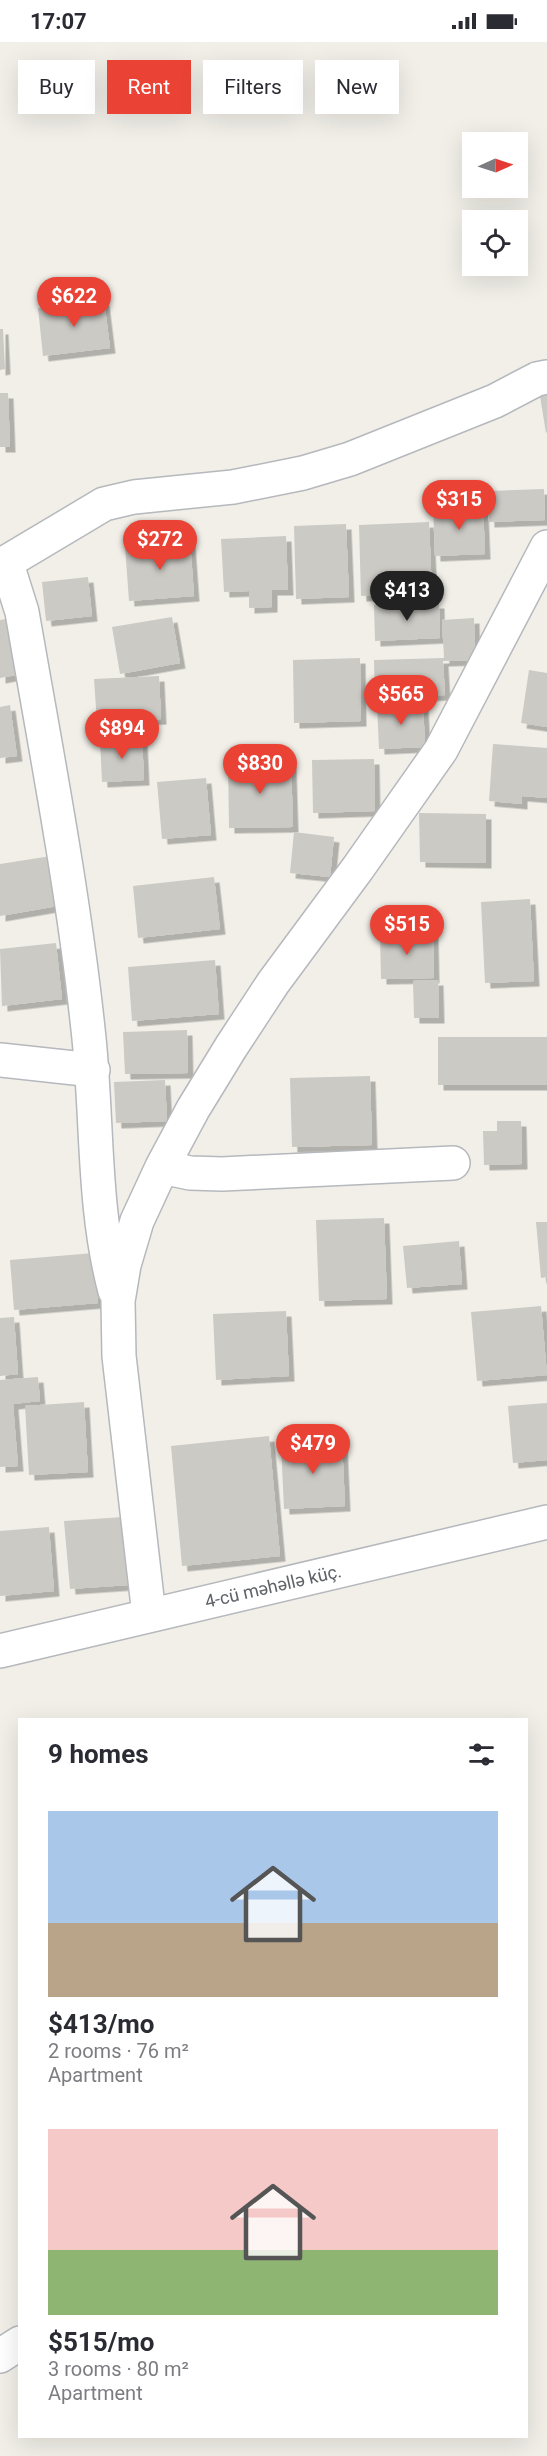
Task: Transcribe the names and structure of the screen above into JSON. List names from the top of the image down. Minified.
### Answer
{"streets":{"street":["4-cü məhəllə küç."]},"north":"right","page":{"status":"17:07","chip":["Buy","Rent","Filters","New"],"price":["$622","$315","$272","$413","$565","$894","$830","$515","$479"],"heading":"9 homes","list":[{"name":"$413/mo","note":"2 rooms · 76 m² · Apartment"},{"name":"$515/mo","note":"3 rooms · 80 m² · Apartment"}]}}
